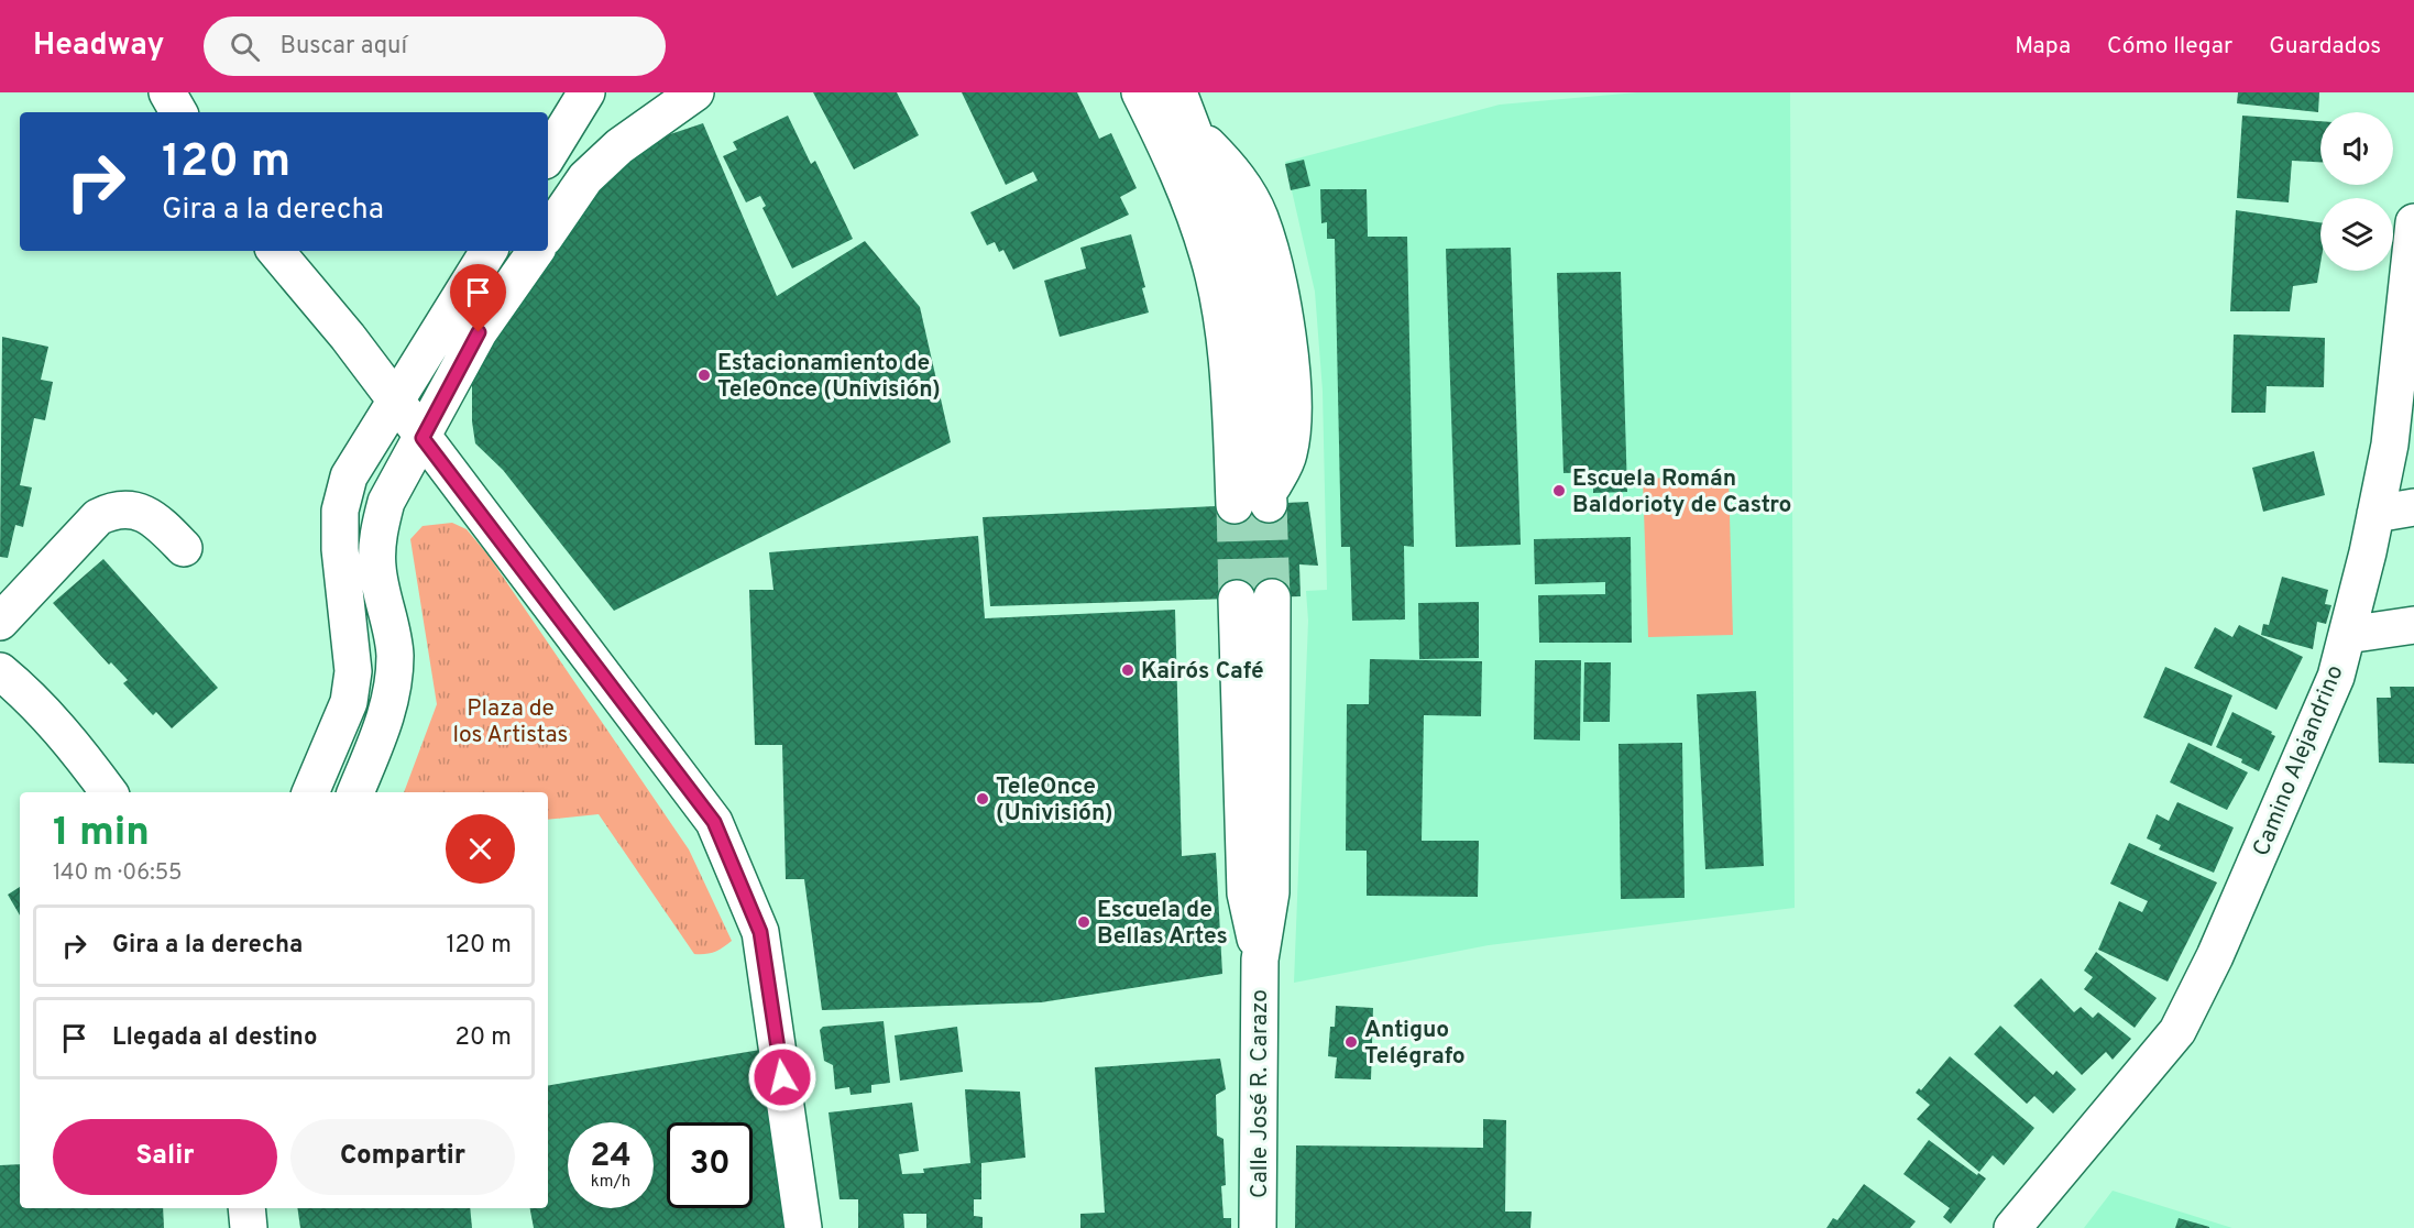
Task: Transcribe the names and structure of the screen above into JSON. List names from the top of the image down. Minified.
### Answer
{"streets":{"street":["Camino Alejandrino","Calle José R. Carazo"]},"parks":["Plaza de los Artistas"],"places":["Estacionamiento de TeleOnce (Univisión)","Escuela Román Baldorioty de Castro","Kairós Café","TeleOnce (Univisión)","Escuela de Bellas Artes","Antiguo Telégrafo"],"page":{"header":"Headway","search":"Buscar aquí","nav":["Mapa","Cómo llegar","Guardados"],"turn":["120 m","Gira a la derecha"],"heading":["1 min","140 m · 06:55"],"list":[{"name":"Gira a la derecha","value":"120 m"},{"name":"Llegada al destino","value":"20 m"}],"buttons":["Salir","Compartir"],"speed":"24 km/h","limit":"30"}}
